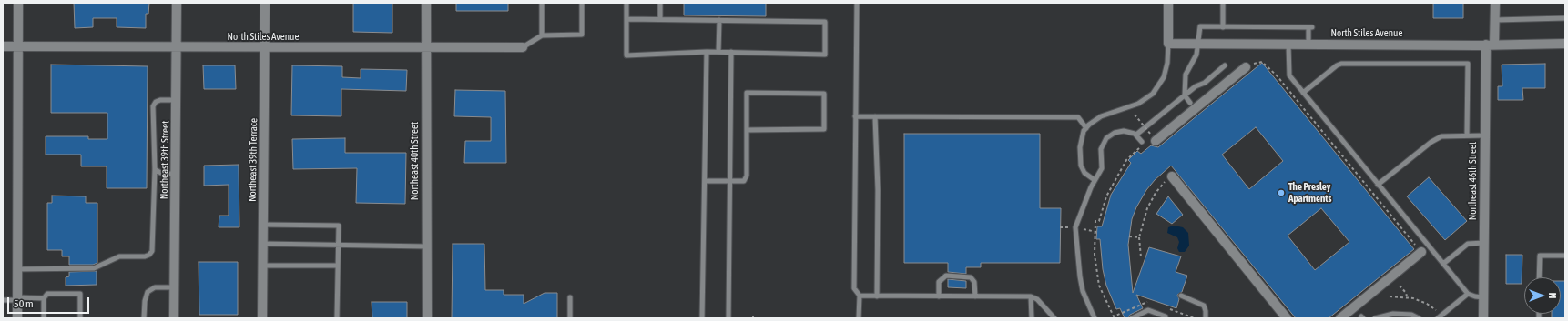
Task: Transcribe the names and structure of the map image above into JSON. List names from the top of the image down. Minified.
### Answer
{"streets":{"street":["North Stiles Avenue","Northeast 39th Street","Northeast 39th Terrace","Northeast 40th Street","Northeast 46th Street"]},"crossings":[["North Stiles Avenue","Northeast 39th Street"],["North Stiles Avenue","Northeast 39th Terrace"],["North Stiles Avenue","Northeast 40th Street"],["North Stiles Avenue","Northeast 46th Street"]],"places":["The Presley Apartments"],"scale_bar":"50 m","north":"right"}
